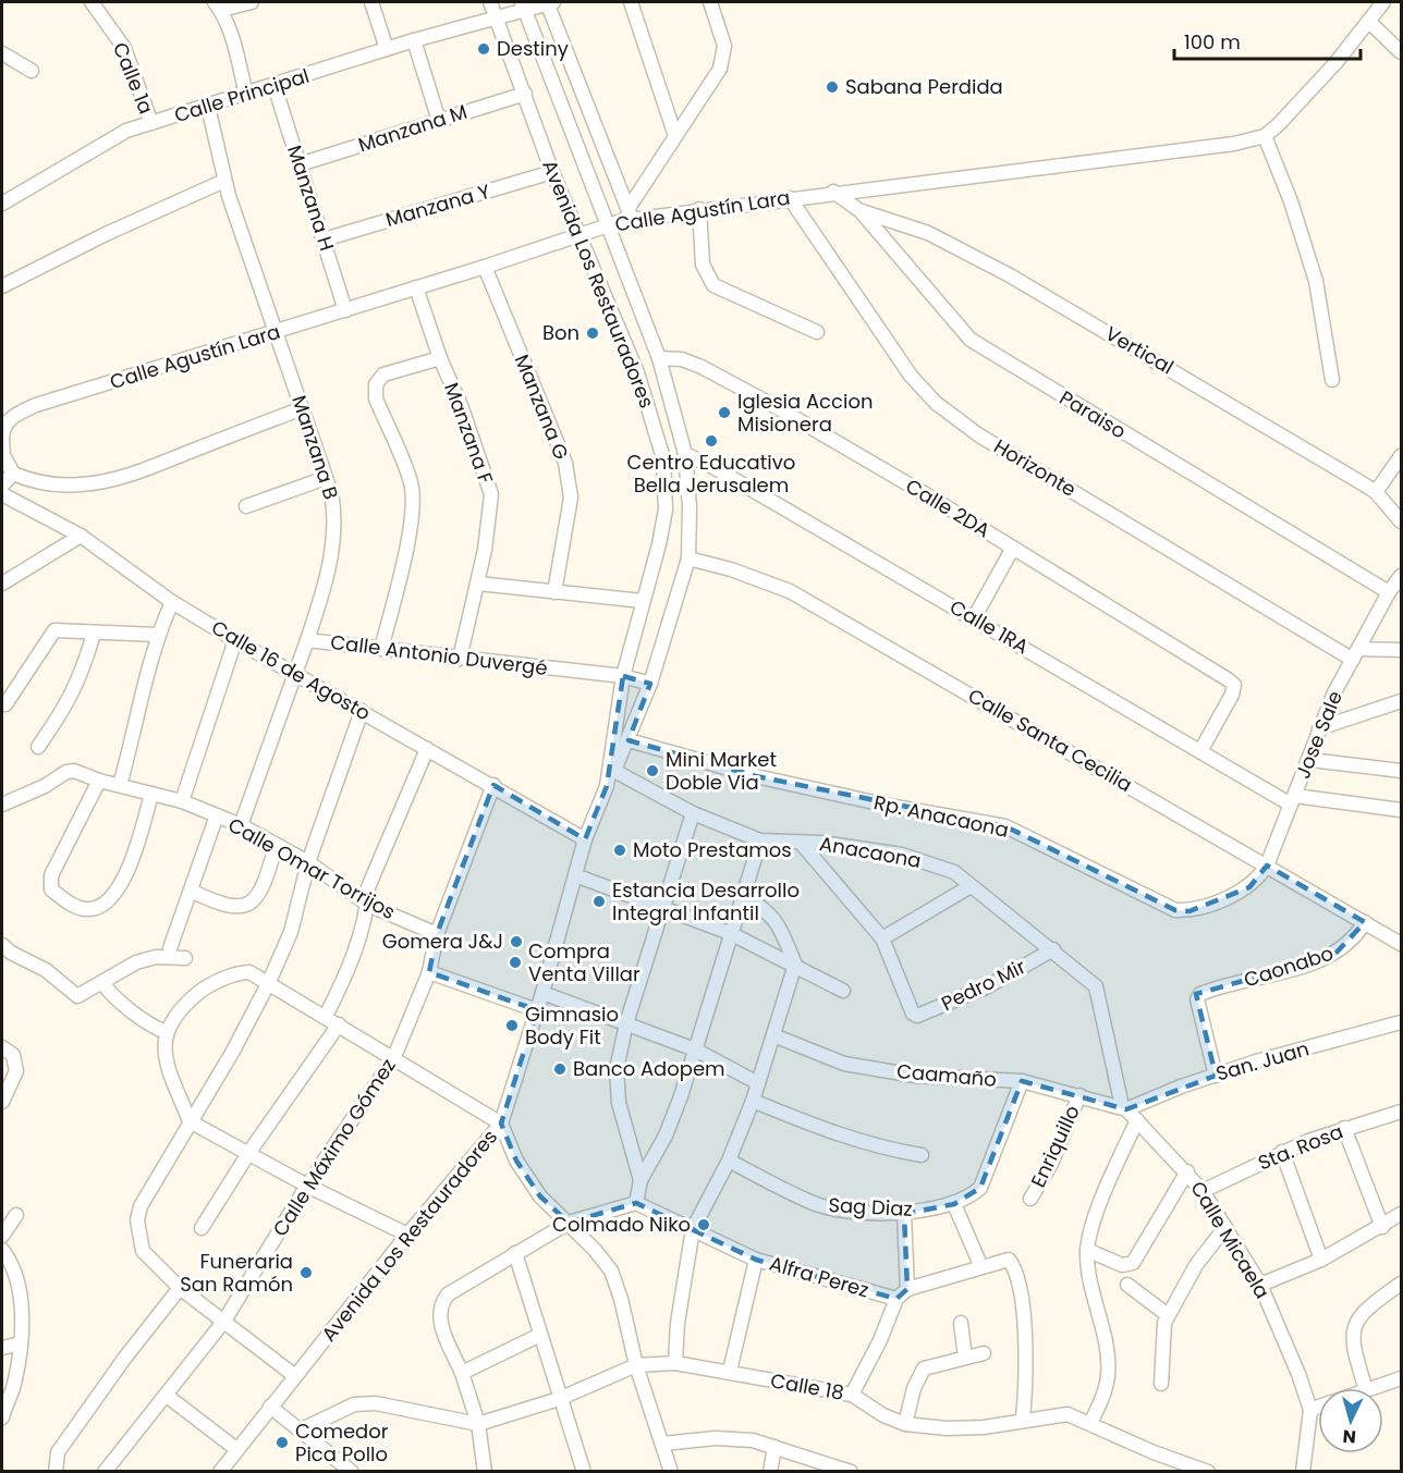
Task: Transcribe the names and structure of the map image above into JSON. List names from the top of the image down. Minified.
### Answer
{"streets":{"street":["Calle 1a","Calle Principal","Manzana M","Manzana H","Manzana Y","Calle Agustín Lara","Avenida Los Restauradores","Vertical","Manzana G","Paraiso","Manzana F","Manzana B","Horizonte","Calle 2DA","Calle 1RA","Calle Antonio Duvergé","Calle 16 de Agosto","Jose Sale","Calle Santa Cecilia","Rp. Anacaona","Anacaona","Calle Omar Torrijos","Caonabo","Pedro Mir","San. Juan","Caamaño","Enriquillo","Calle Máximo Gómez","Sta. Rosa","Sag Diaz","Calle Micaela","Alfra Perez","Calle 18"]},"crossings":[["Calle 1a","Calle Principal"],["Calle Principal","Manzana H"],["Calle Principal","Avenida Los Restauradores"],["Calle Principal","Manzana B"],["Manzana M","Manzana H"],["Manzana M","Avenida Los Restauradores"],["Manzana H","Manzana Y"],["Manzana H","Calle Agustín Lara"],["Manzana Y","Avenida Los Restauradores"],["Calle Agustín Lara","Avenida Los Restauradores"],["Calle Agustín Lara","Manzana G"],["Calle Agustín Lara","Paraiso"],["Calle Agustín Lara","Manzana F"],["Calle Agustín Lara","Manzana B"],["Calle Agustín Lara","Horizonte"],["Avenida Los Restauradores","Calle Antonio Duvergé"],["Avenida Los Restauradores","Calle 16 de Agosto"],["Vertical","Paraiso"],["Paraiso","Jose Sale"],["Manzana F","Calle Antonio Duvergé"],["Manzana B","Calle Antonio Duvergé"],["Horizonte","Jose Sale"],["Calle 2DA","Calle 1RA"],["Calle 1RA","Jose Sale"],["Calle Antonio Duvergé","Calle 16 de Agosto"],["Calle Antonio Duvergé","Calle Omar Torrijos"],["Calle 16 de Agosto","Calle Máximo Gómez"],["Jose Sale","Calle Santa Cecilia"],["Jose Sale","Rp. Anacaona"],["Calle Santa Cecilia","Rp. Anacaona"],["Calle Santa Cecilia","Caonabo"],["Anacaona","Pedro Mir"],["Anacaona","San. Juan"],["Anacaona","Caamaño"],["Anacaona","Calle Micaela"],["Calle Omar Torrijos","Calle Máximo Gómez"],["Caonabo","San. Juan"],["San. Juan","Caamaño"],["San. Juan","Calle Micaela"],["Caamaño","Enriquillo"],["Caamaño","Sag Diaz"],["Caamaño","Calle Micaela"],["Sta. Rosa","Calle Micaela"],["Alfra Perez","Calle 18"]],"places":["Destiny","Sabana Perdida","Bon","Iglesia Accion Misionera","Centro Educativo Bella Jerusalem","Mini Market Doble Via","Moto Prestamos","Estancia Desarrollo Integral Infantil","Gomera J&J","Compra Venta Villar","Gimnasio Body Fit","Banco Adopem","Colmado Niko","Funeraria San Ramón","Comedor Pica Pollo"],"scale_bar":"100 m","north":"bottom"}
